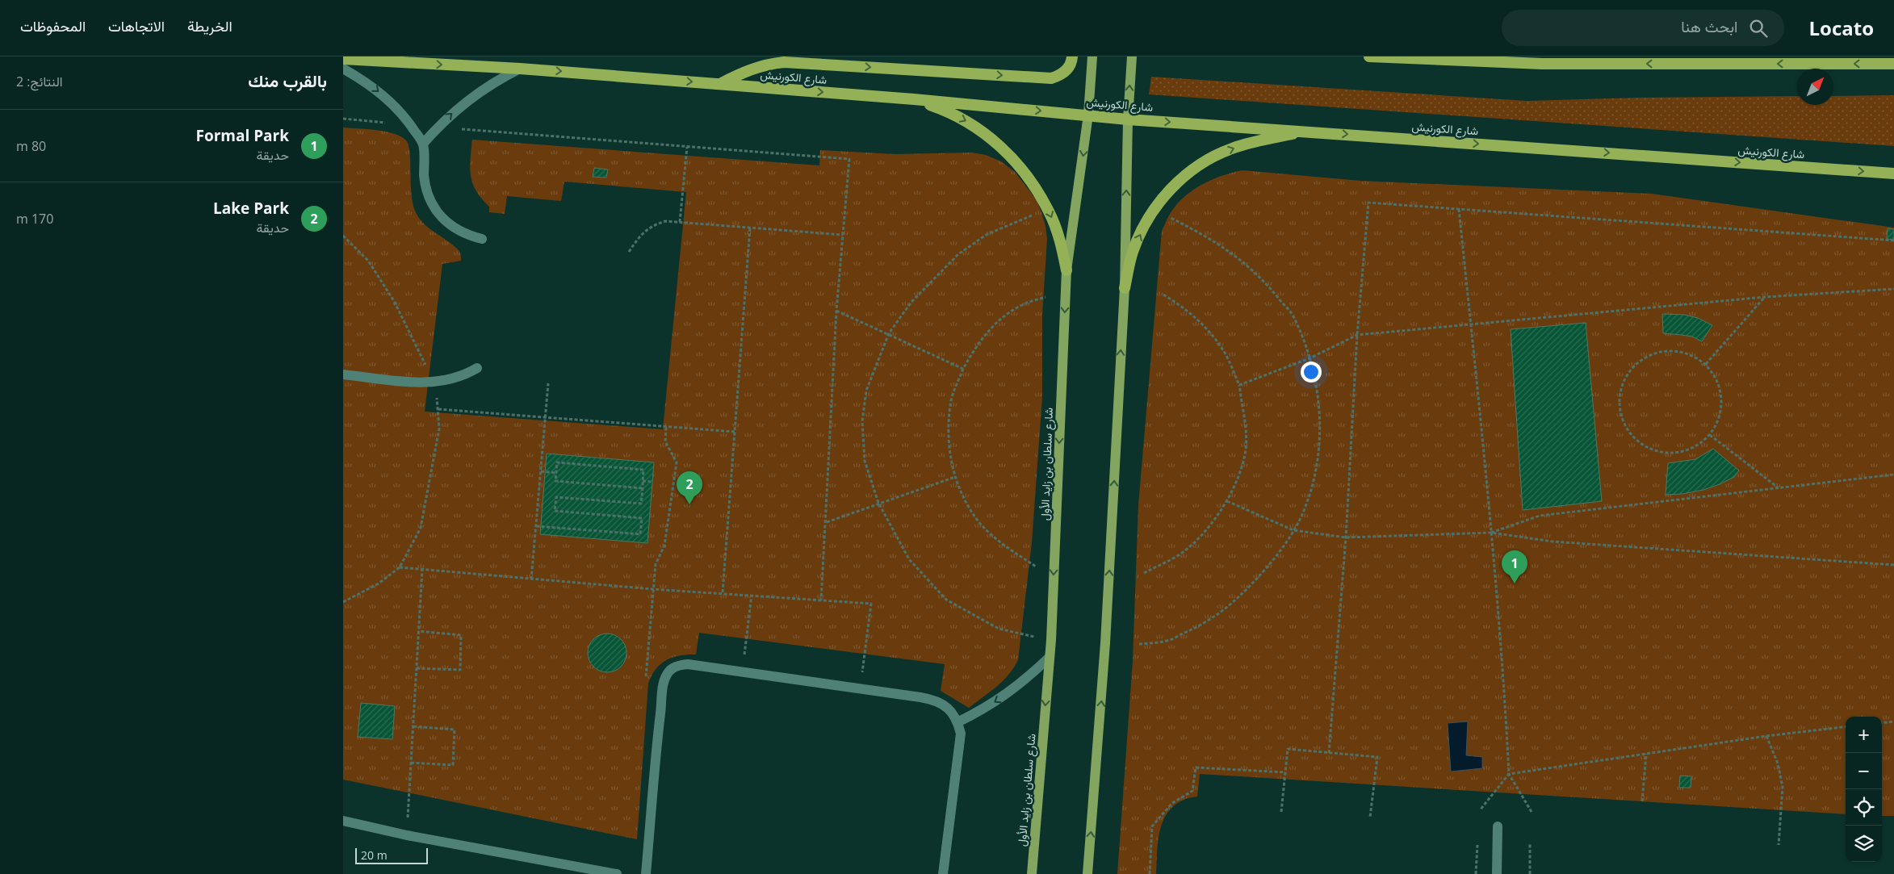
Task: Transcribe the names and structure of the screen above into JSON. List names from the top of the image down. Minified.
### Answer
{"streets":{"highway":["شارع الكورنيش"],"main road":["شارع سلطان بن زايد الأول"]},"crossings":[["شارع الكورنيش","شارع سلطان بن زايد الأول"]],"scale_bar":"20 m","north":"top right","page":{"header":"Locato","search":"ابحث هنا","nav":["الخريطة","الاتجاهات","المحفوظات"],"heading":["بالقرب منك","النتائج: 2"],"list":[{"mark":"1","name":"Formal Park","note":"حديقة","value":"80 m"},{"mark":"2","name":"Lake Park","note":"حديقة","value":"170 m"}],"pins":["2","1"],"map_buttons":["+","−"],"scale":"20 m"}}
